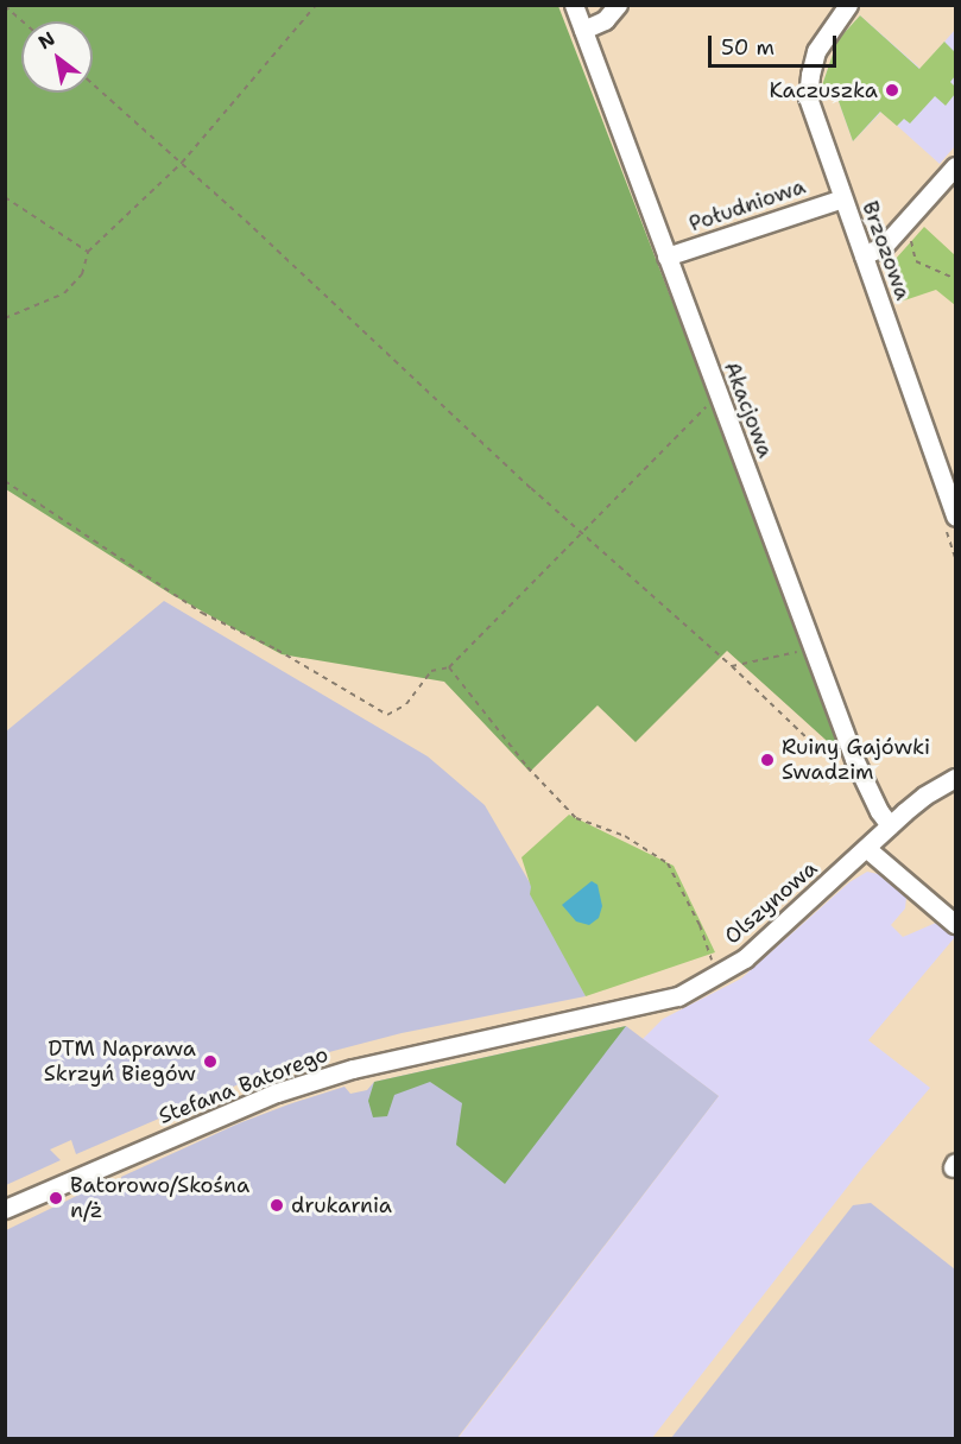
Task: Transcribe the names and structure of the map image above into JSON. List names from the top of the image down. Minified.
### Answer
{"streets":{"street":["Południowa","Brzozowa","Akacjowa","Olszynowa","Stefana Batorego"]},"crossings":[["Południowa","Brzozowa"],["Południowa","Akacjowa"],["Akacjowa","Olszynowa"],["Olszynowa","Stefana Batorego"]],"places":["Kaczuszka","Ruiny Gajówki Swadzim","DTM Naprawa Skrzyń Biegów","Batorowo/Skośna n/ż","drukarnia"],"scale_bar":"50 m","north":"top left"}
